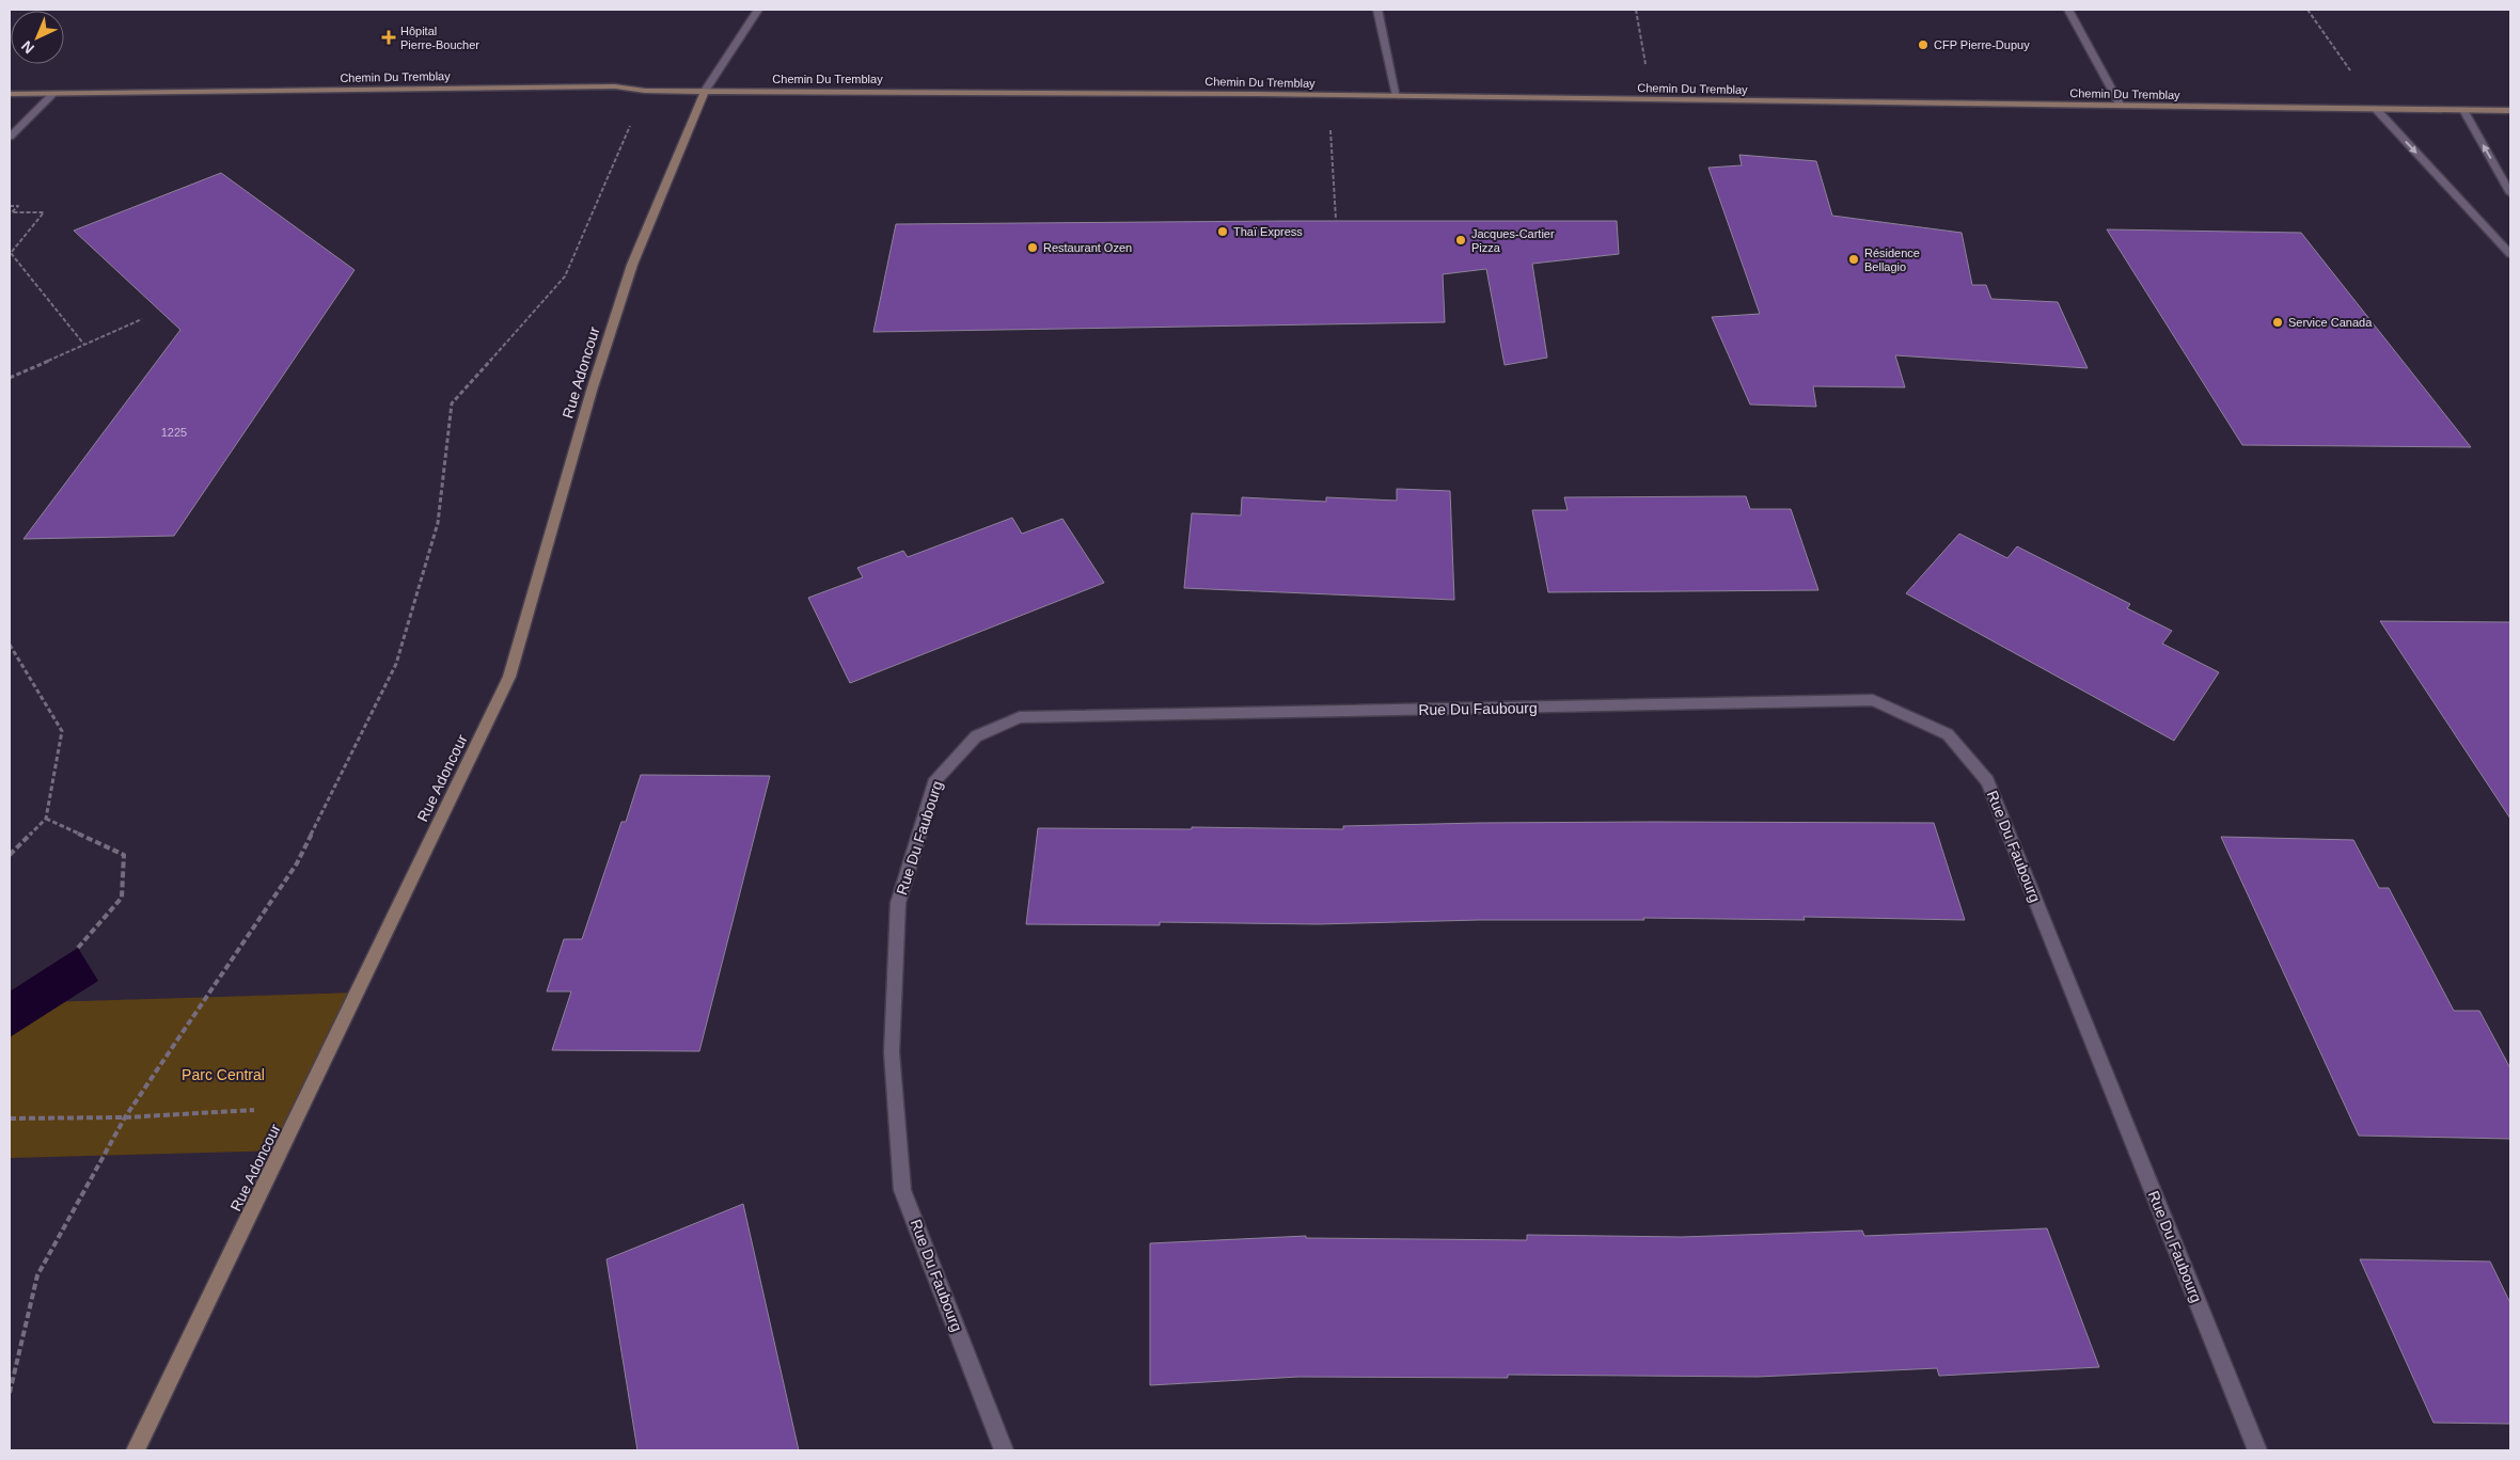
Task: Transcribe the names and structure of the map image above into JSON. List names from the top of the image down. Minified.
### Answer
{"streets":{"street":["Chemin Du Tremblay","Rue Adoncour","Rue Du Faubourg"]},"crossings":[["Chemin Du Tremblay","Rue Adoncour"]],"parks":["Parc Central"],"places":{"health":["Hôpital Pierre-Boucher"],"other":["CFP Pierre-Dupuy","Thaï Express","Jacques-Cartier Pizza","Restaurant Ozen","Résidence Bellagio","Service Canada"]},"house_numbers":["1225"],"north":"bottom left"}
